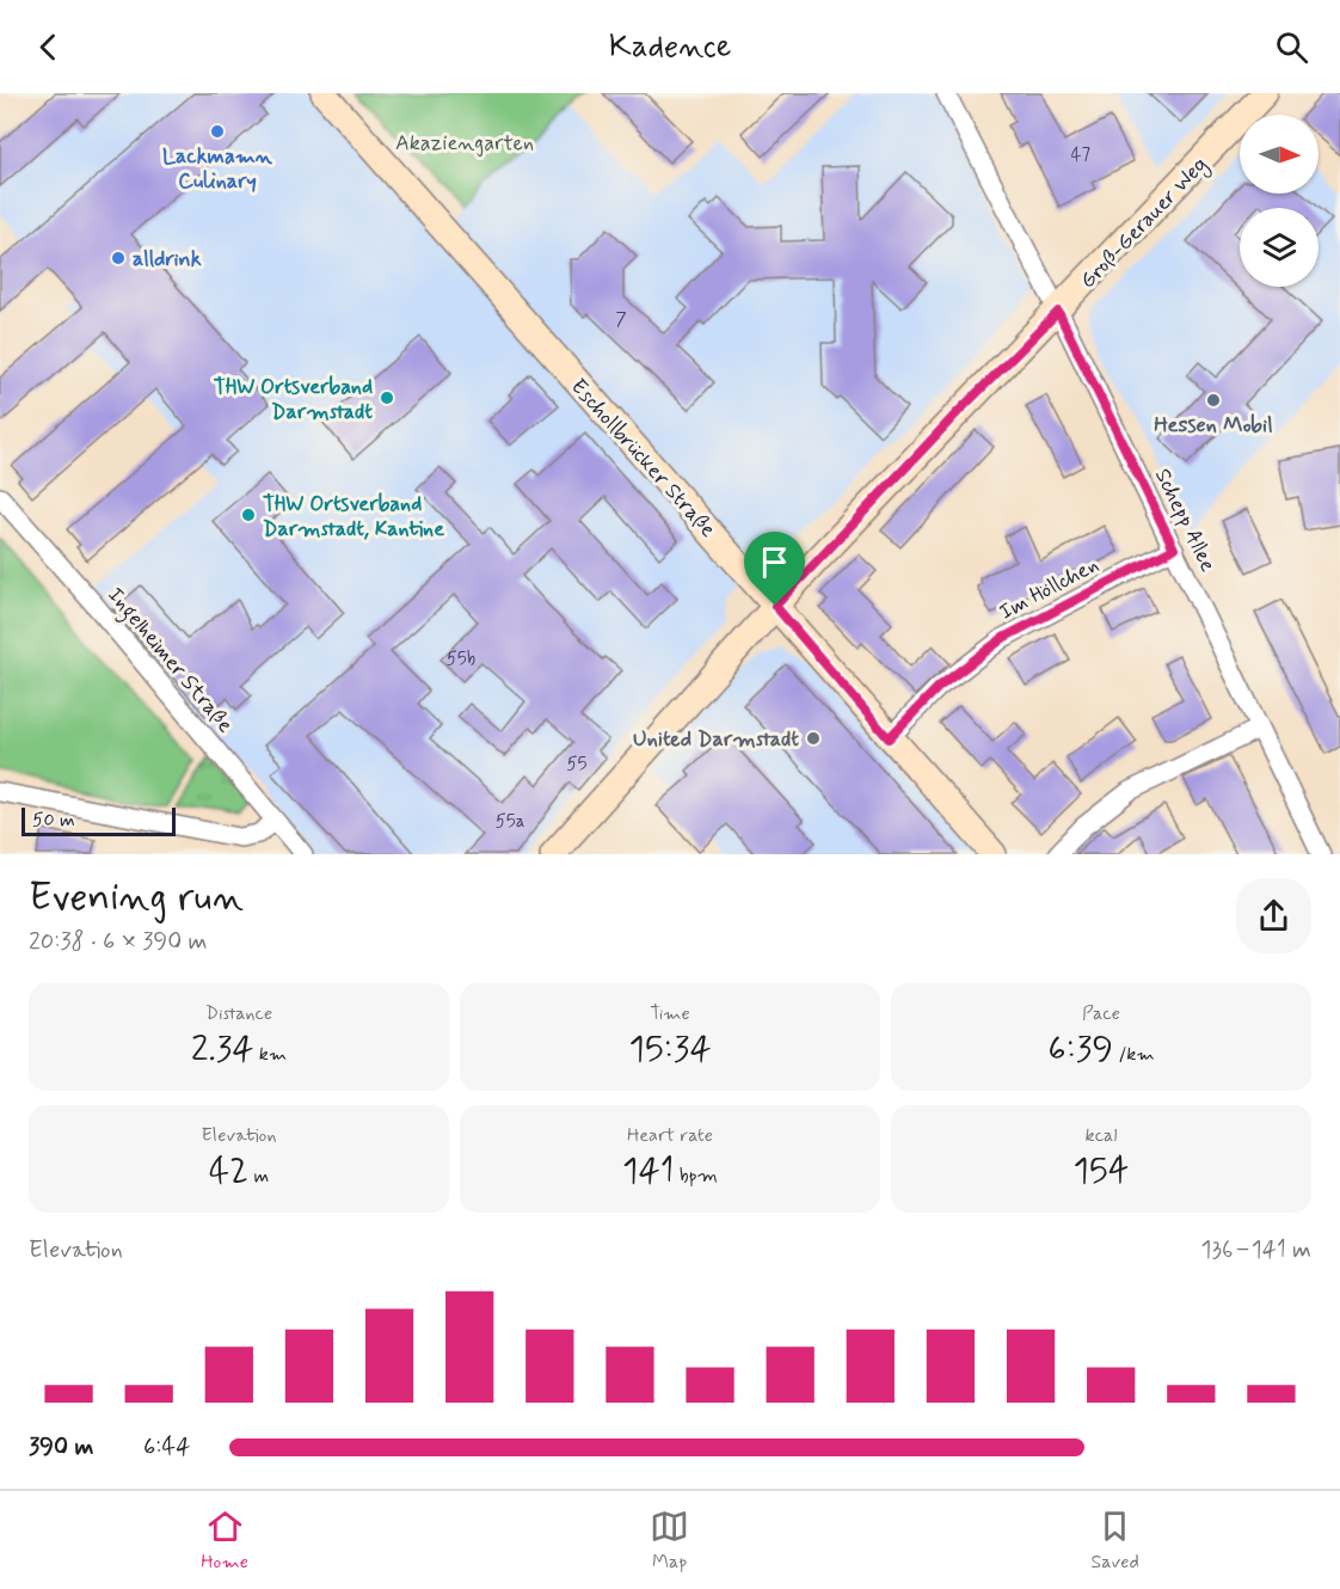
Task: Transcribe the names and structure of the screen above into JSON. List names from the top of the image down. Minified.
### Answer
{"streets":{"main road":["Groß-Gerauer Weg","Eschollbrücker Straße"],"street":["Schepp Allee","Im Höllchen","Ingelheimer Straße"]},"crossings":[["Groß-Gerauer Weg","Eschollbrücker Straße"],["Groß-Gerauer Weg","Schepp Allee"],["Eschollbrücker Straße","Im Höllchen"],["Schepp Allee","Im Höllchen"]],"parks":["Akaziengarten"],"places":["Lackmamn Culinary","alldrink","THW Ortsverband Darmstadt","Hessen Mobil","THW Ortsverband Darmstadt, Kantine","United Darmstadt"],"house_numbers":["47","7","55b","55","55a"],"scale_bar":"50 m","north":"right","page":{"header":"Kadence","scale":"50 m","heading":["Evening run","20:38 · 6 × 390 m"],"stats":[["Distance","2.34 km"],["Time","15:34"],["Pace","6:39 /km"],["Elevation","42 m"],["Heart rate","141 bpm"],["kcal","154"]],"chart":["Elevation","136–141 m"],"list":[{"name":"390 m","note":"6:44"}],"tabs":["Home","Map","Saved"]}}
